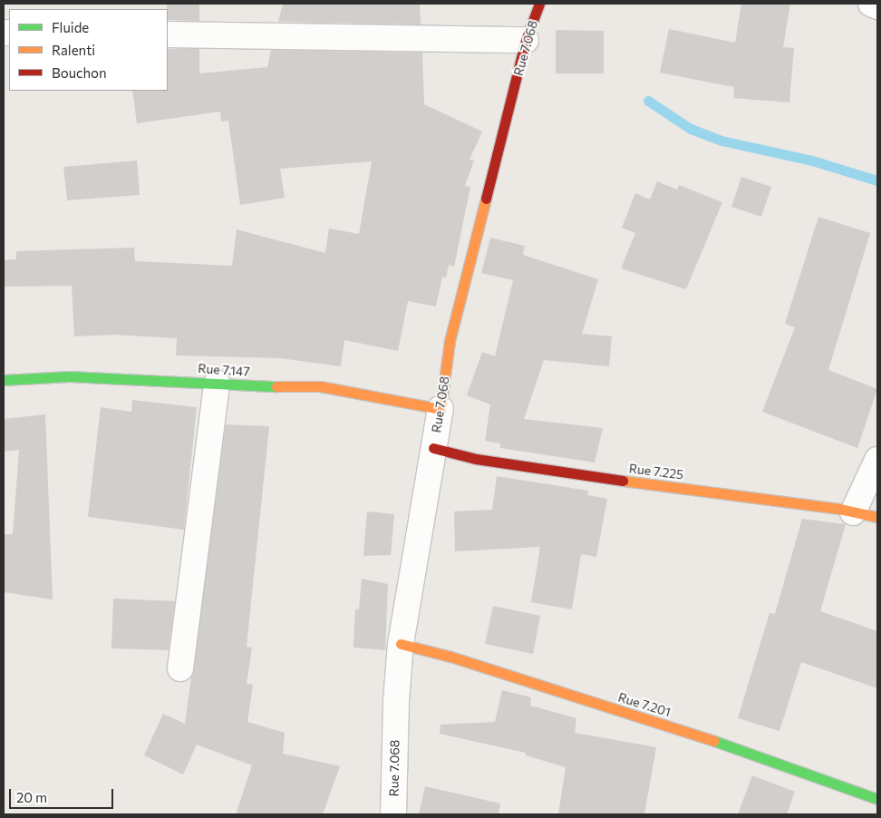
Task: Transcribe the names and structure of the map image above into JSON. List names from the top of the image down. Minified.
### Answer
{"streets":{"street":["Rue 7.068","Rue 7.147","Rue 7.225","Rue 7.201"]},"crossings":[["Rue 7.068","Rue 7.147"],["Rue 7.068","Rue 7.225"],["Rue 7.068","Rue 7.201"]],"legend":["Fluide","Ralenti","Bouchon"],"scale_bar":"20 m"}
